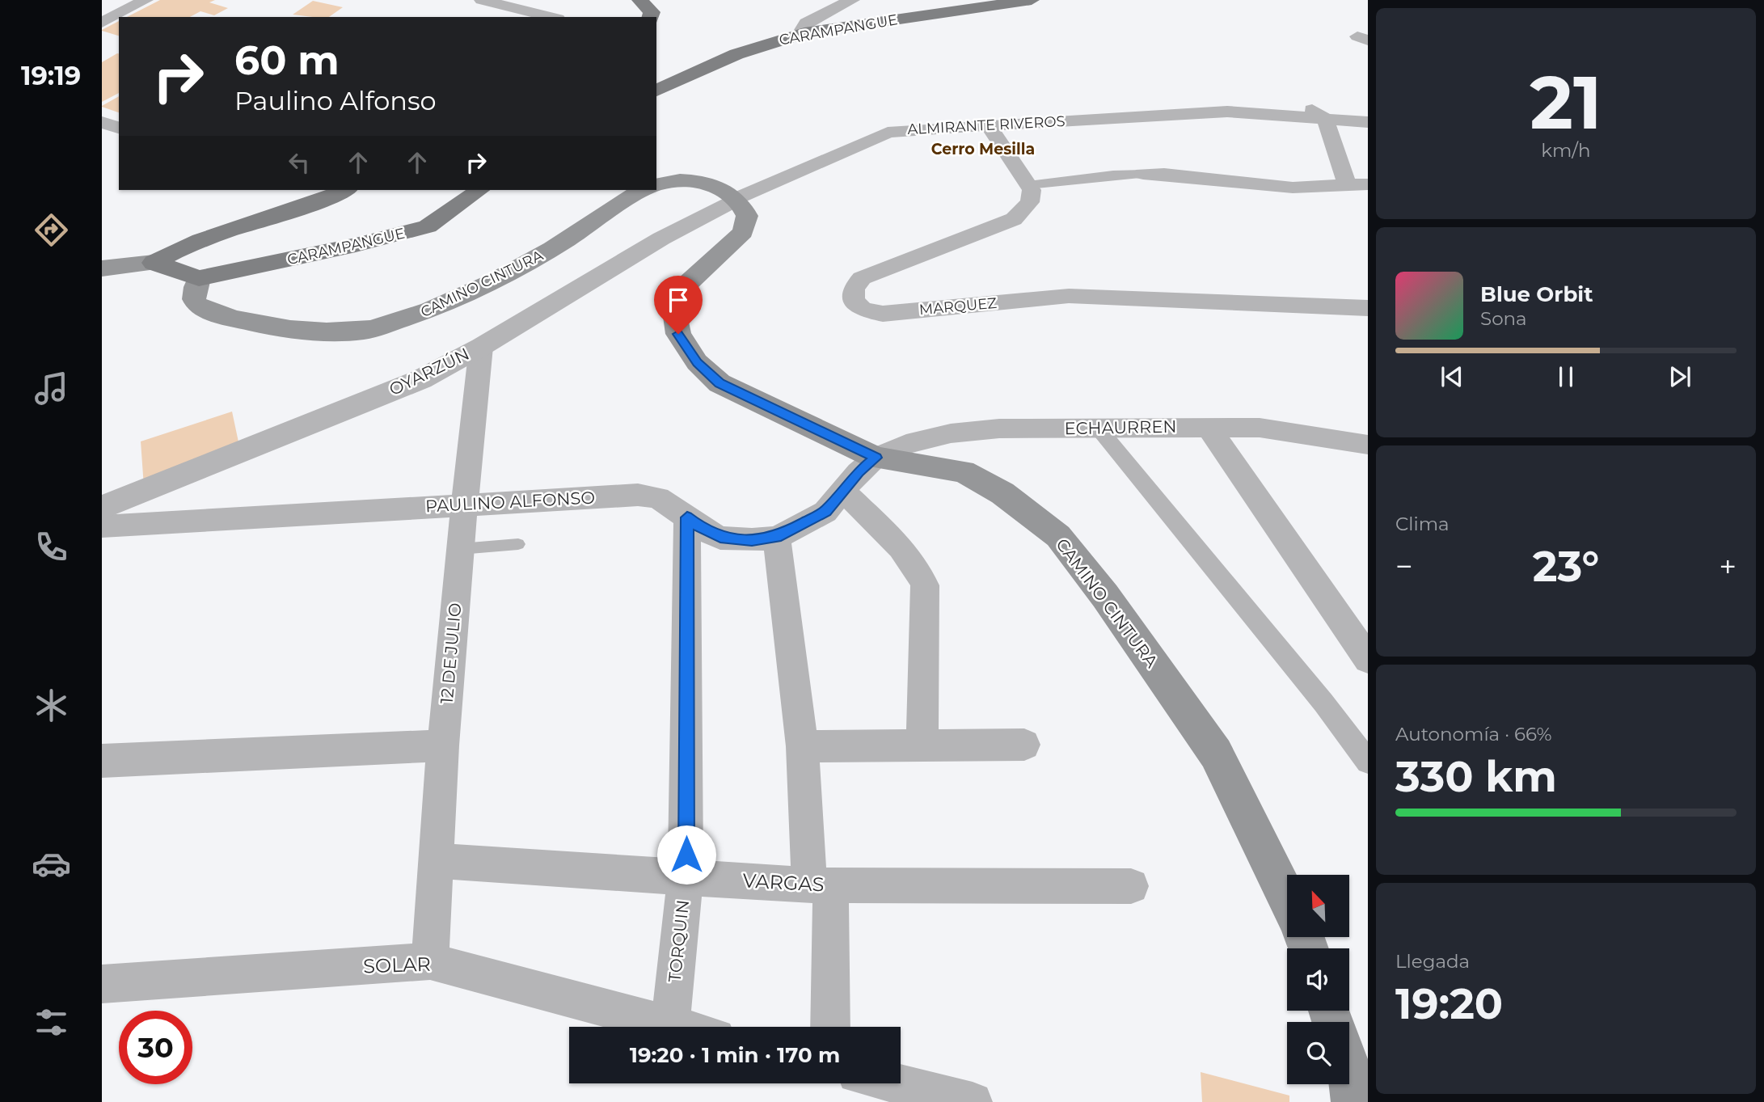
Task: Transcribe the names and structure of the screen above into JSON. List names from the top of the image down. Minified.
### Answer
{"streets":{"main road":["CARAMPANGUE","CAMINO CINTURA"],"street":["ALMIRANTE RIVEROS","MARQUEZ","OYARZÚN","ECHAURREN","PAULINO ALFONSO","12 DE JULIO","VARGAS","TORQUIN","SOLAR"]},"crossings":[["CARAMPANGUE","CAMINO CINTURA"],["ALMIRANTE RIVEROS","CAMINO CINTURA"],["ALMIRANTE RIVEROS","OYARZÚN"],["CAMINO CINTURA","OYARZÚN"],["CAMINO CINTURA","ECHAURREN"],["CAMINO CINTURA","PAULINO ALFONSO"],["OYARZÚN","12 DE JULIO"],["ECHAURREN","PAULINO ALFONSO"],["PAULINO ALFONSO","12 DE JULIO"],["PAULINO ALFONSO","TORQUIN"],["12 DE JULIO","VARGAS"],["12 DE JULIO","SOLAR"],["VARGAS","TORQUIN"],["TORQUIN","SOLAR"]],"districts":["Cerro Mesilla"],"north":"top left","page":{"tabs":"19:19","tile":[["21","km/h"],"Clima",["Autonomía · 66%","330 km"],["Llegada","19:20"]],"turn":["60 m","Paulino Alfonso"],"song":["Blue Orbit","Sona"],"heat":["−","23°","+"],"limit":"30","trip":"19:20 · 1 min · 170 m"}}
